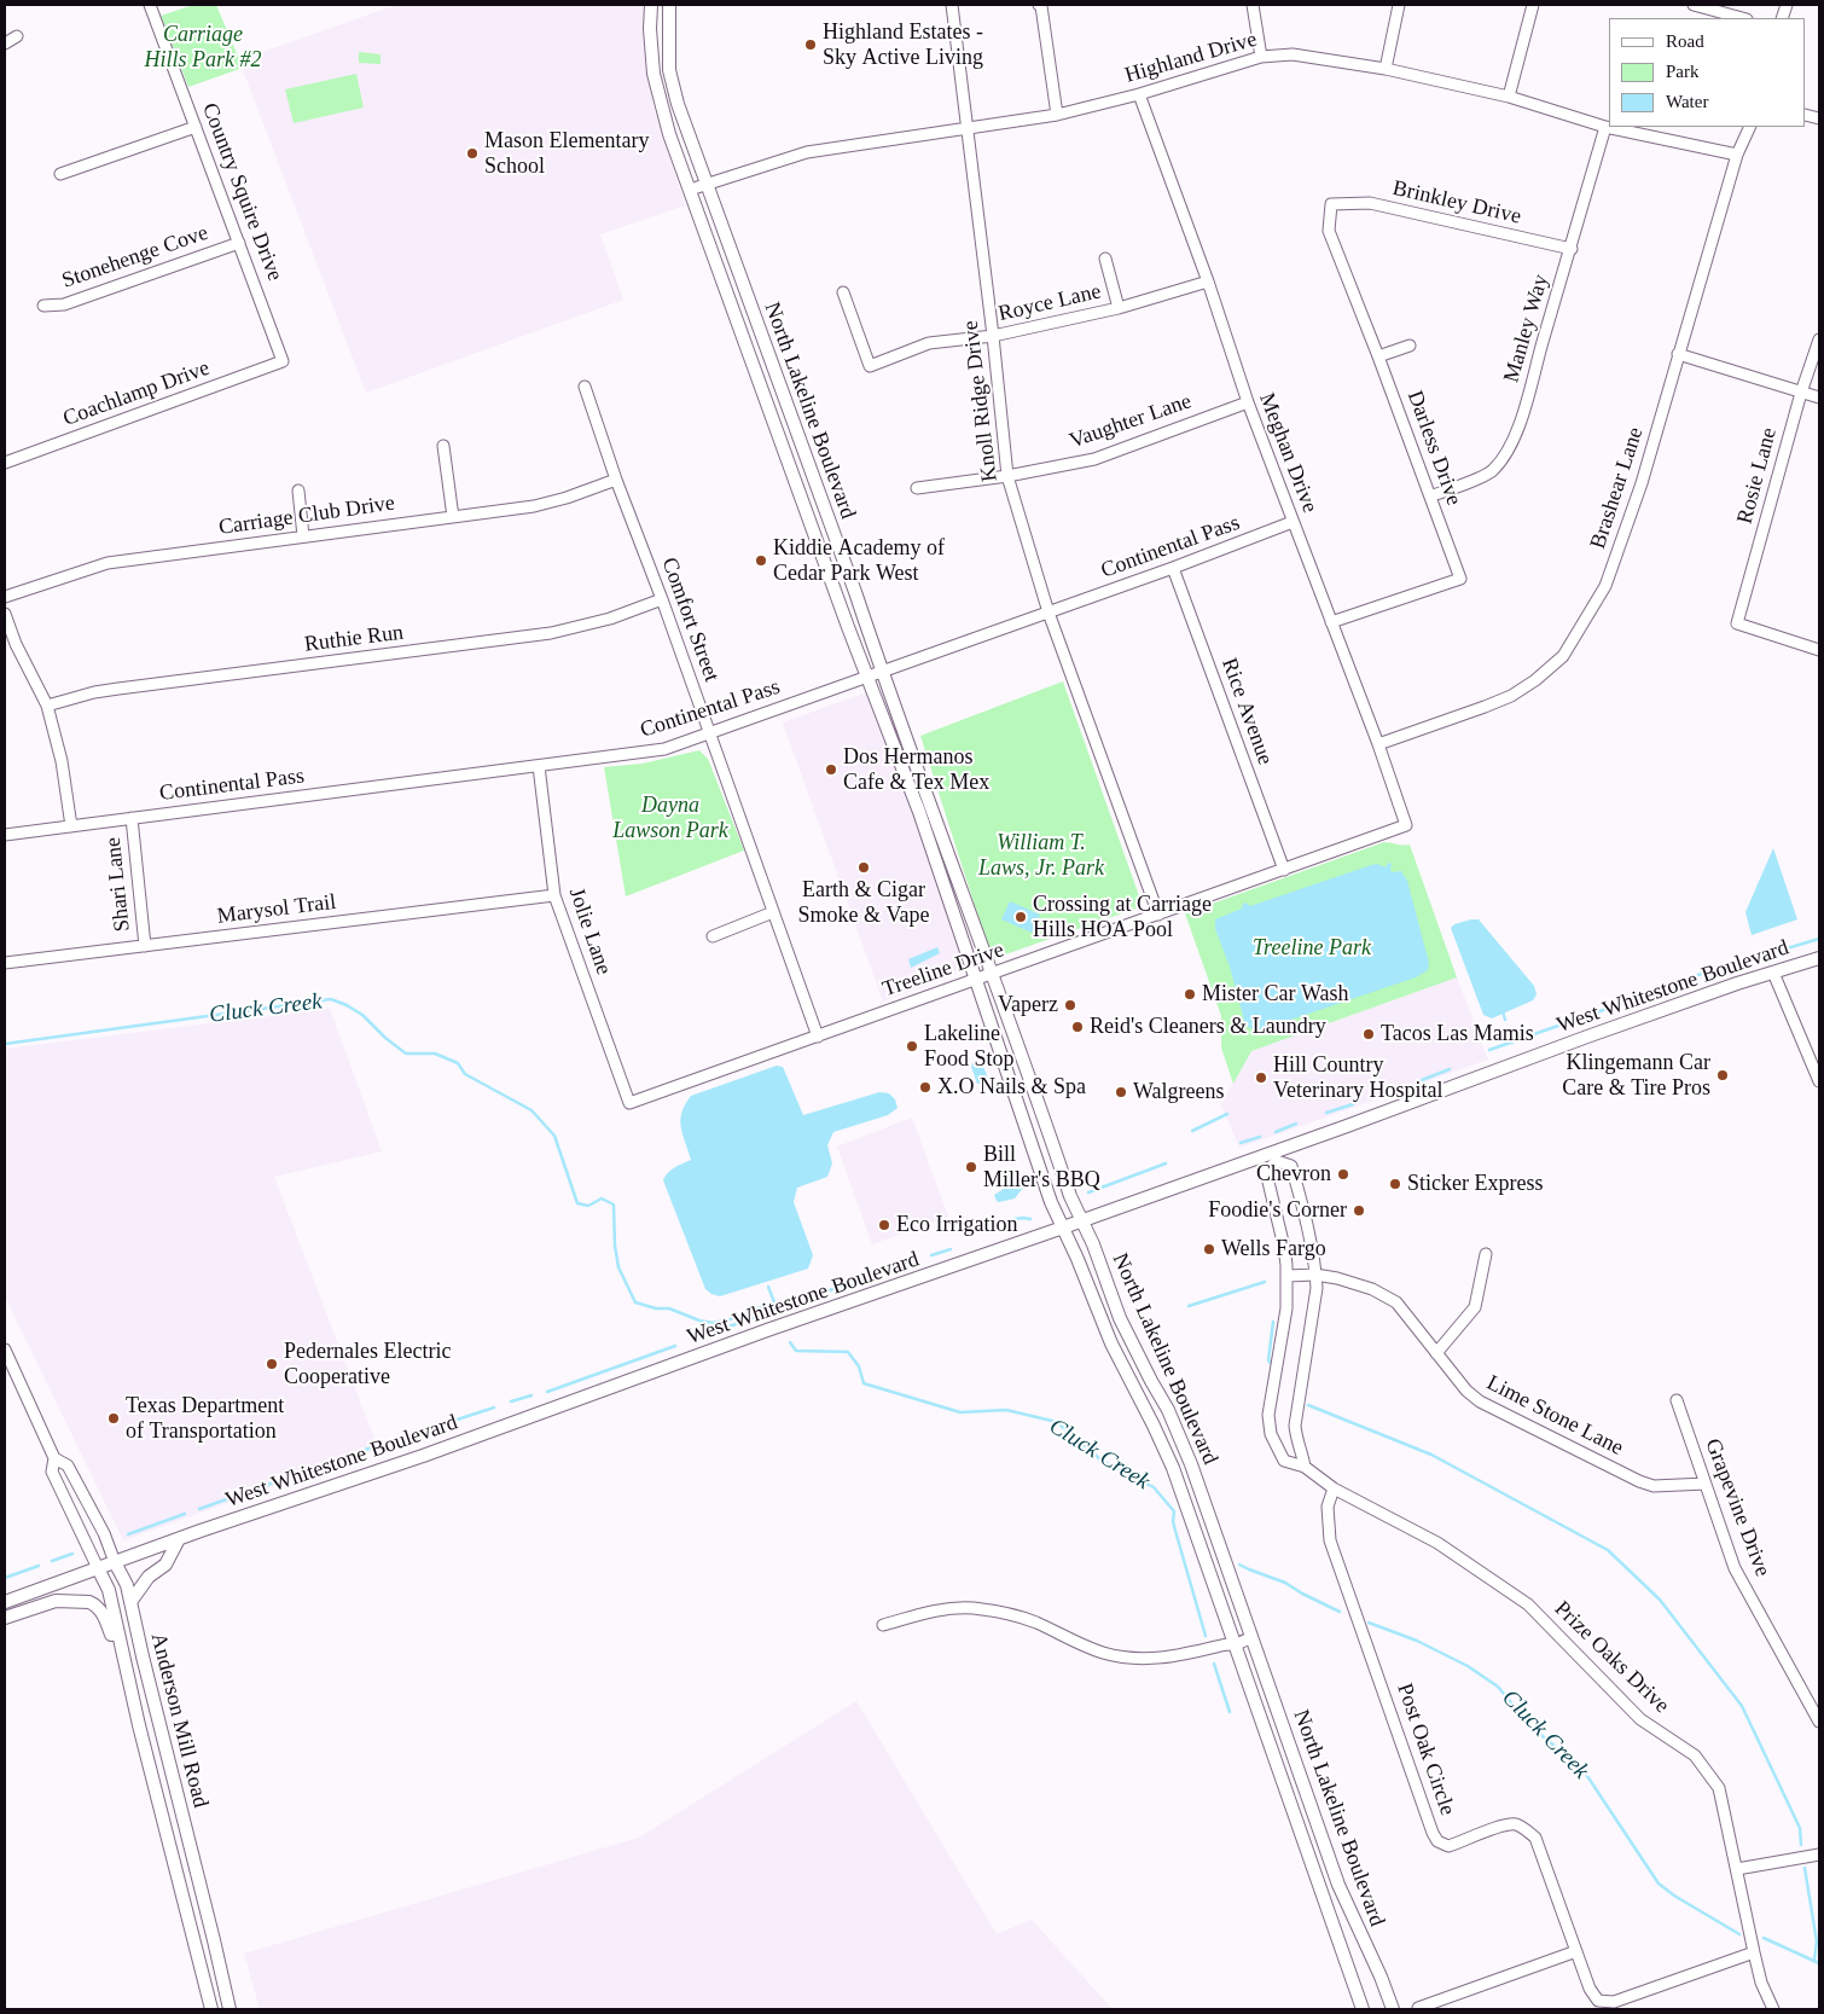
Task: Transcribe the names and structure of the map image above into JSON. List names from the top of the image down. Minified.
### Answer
{"streets":{"main road":["North Lakeline Boulevard","West Whitestone Boulevard","Anderson Mill Road"],"street":["Highland Drive","Country Squire Drive","Brinkley Drive","Stonehenge Cove","Royce Lane","Manley Way","Coachlamp Drive","Knoll Ridge Drive","Vaughter Lane","Darless Drive","Meghan Drive","Rosie Lane","Brashear Lane","Carriage Club Drive","Continental Pass","Comfort Street","Ruthie Run","Rice Avenue","Shari Lane","Marysol Trail","Jolie Lane","Treeline Drive","Lime Stone Lane","Grapevine Drive","Prize Oaks Drive","Post Oak Circle"]},"crossings":[["Highland Drive","Manley Way"],["Highland Drive","Knoll Ridge Drive"],["Highland Drive","North Lakeline Boulevard"],["Highland Drive","Meghan Drive"],["Highland Drive","Brashear Lane"],["Country Squire Drive","Stonehenge Cove"],["Country Squire Drive","Coachlamp Drive"],["Brinkley Drive","Manley Way"],["Brinkley Drive","Darless Drive"],["Royce Lane","Knoll Ridge Drive"],["Royce Lane","Meghan Drive"],["Manley Way","Darless Drive"],["Knoll Ridge Drive","Vaughter Lane"],["Knoll Ridge Drive","Continental Pass"],["Knoll Ridge Drive","Treeline Drive"],["North Lakeline Boulevard","Continental Pass"],["North Lakeline Boulevard","Treeline Drive"],["North Lakeline Boulevard","West Whitestone Boulevard"],["Vaughter Lane","Meghan Drive"],["Darless Drive","Meghan Drive"],["Meghan Drive","Brashear Lane"],["Meghan Drive","Continental Pass"],["Meghan Drive","Treeline Drive"],["Carriage Club Drive","Comfort Street"],["Continental Pass","Comfort Street"],["Continental Pass","Rice Avenue"],["Continental Pass","Shari Lane"],["Continental Pass","Jolie Lane"],["Comfort Street","Ruthie Run"],["Comfort Street","Treeline Drive"],["Rice Avenue","Treeline Drive"],["Shari Lane","Marysol Trail"],["Marysol Trail","Jolie Lane"],["Jolie Lane","Treeline Drive"],["West Whitestone Boulevard","Prize Oaks Drive"],["West Whitestone Boulevard","Anderson Mill Road"],["Lime Stone Lane","Grapevine Drive"],["Lime Stone Lane","Prize Oaks Drive"],["Prize Oaks Drive","Post Oak Circle"]],"water":["Cluck Creek"],"parks":["Carriage Hills Park #2","Dayna Lawson Park","William T. Laws, Jr. Park","Treeline Park"],"places":["Highland Estates - Sky Active Living","Mason Elementary School","Kiddie Academy of Cedar Park West","Dos Hermanos Cafe & Tex Mex","Earth & Cigar Smoke & Vape","Crossing at Carriage Hills HOA Pool","Mister Car Wash","Vaperz","Reid's Cleaners & Laundry","Tacos Las Mamis","Lakeline Food Stop","Klingemann Car Care & Tire Pros","Hill Country Veterinary Hospital","X.O Nails & Spa","Walgreens","Bill Miller's BBQ","Chevron","Sticker Express","Foodie's Corner","Eco Irrigation","Wells Fargo","Pedernales Electric Cooperative","Texas Department of Transportation"],"legend":["Road","Park","Water"]}
